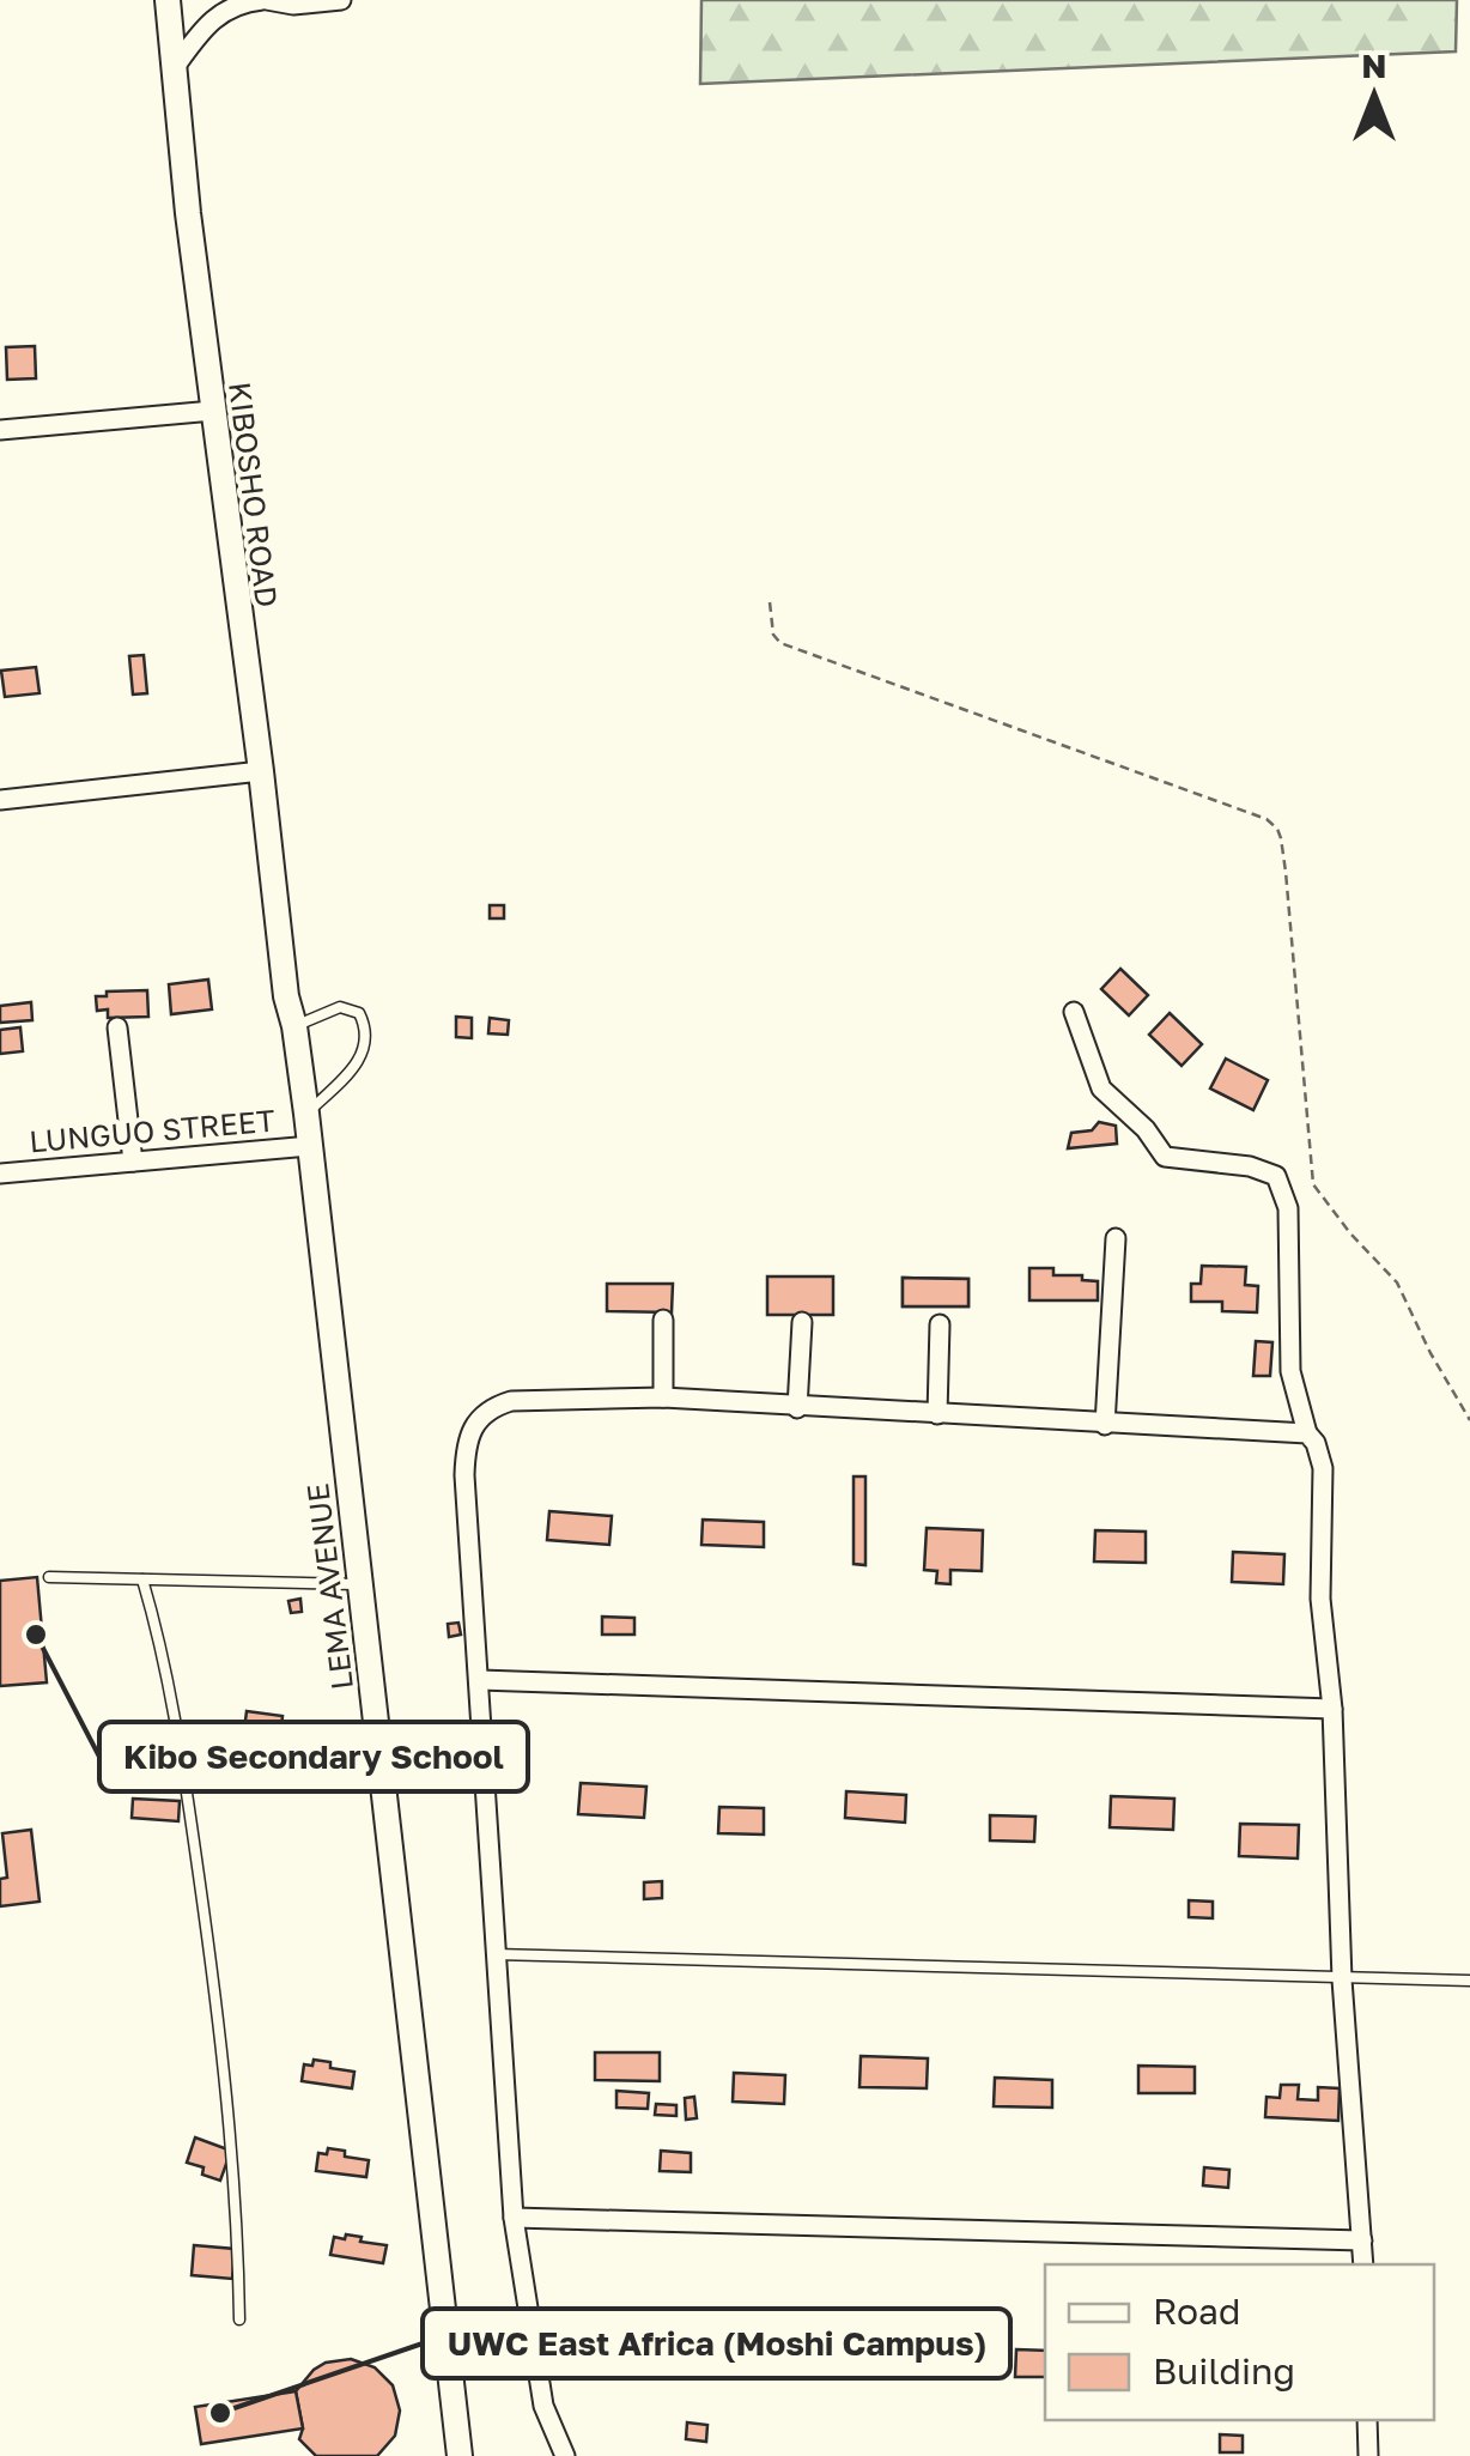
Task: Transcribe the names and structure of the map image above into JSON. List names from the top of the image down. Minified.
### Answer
{"streets":{"main road":["KIBOSHO ROAD","LEMA AVENUE"],"street":["LUNGUO STREET"]},"crossings":[["KIBOSHO ROAD","LEMA AVENUE"],["LUNGUO STREET","LEMA AVENUE"]],"places":["Kibo Secondary School","UWC East Africa (Moshi Campus)"],"legend":["Road","Building"],"north":"top"}
